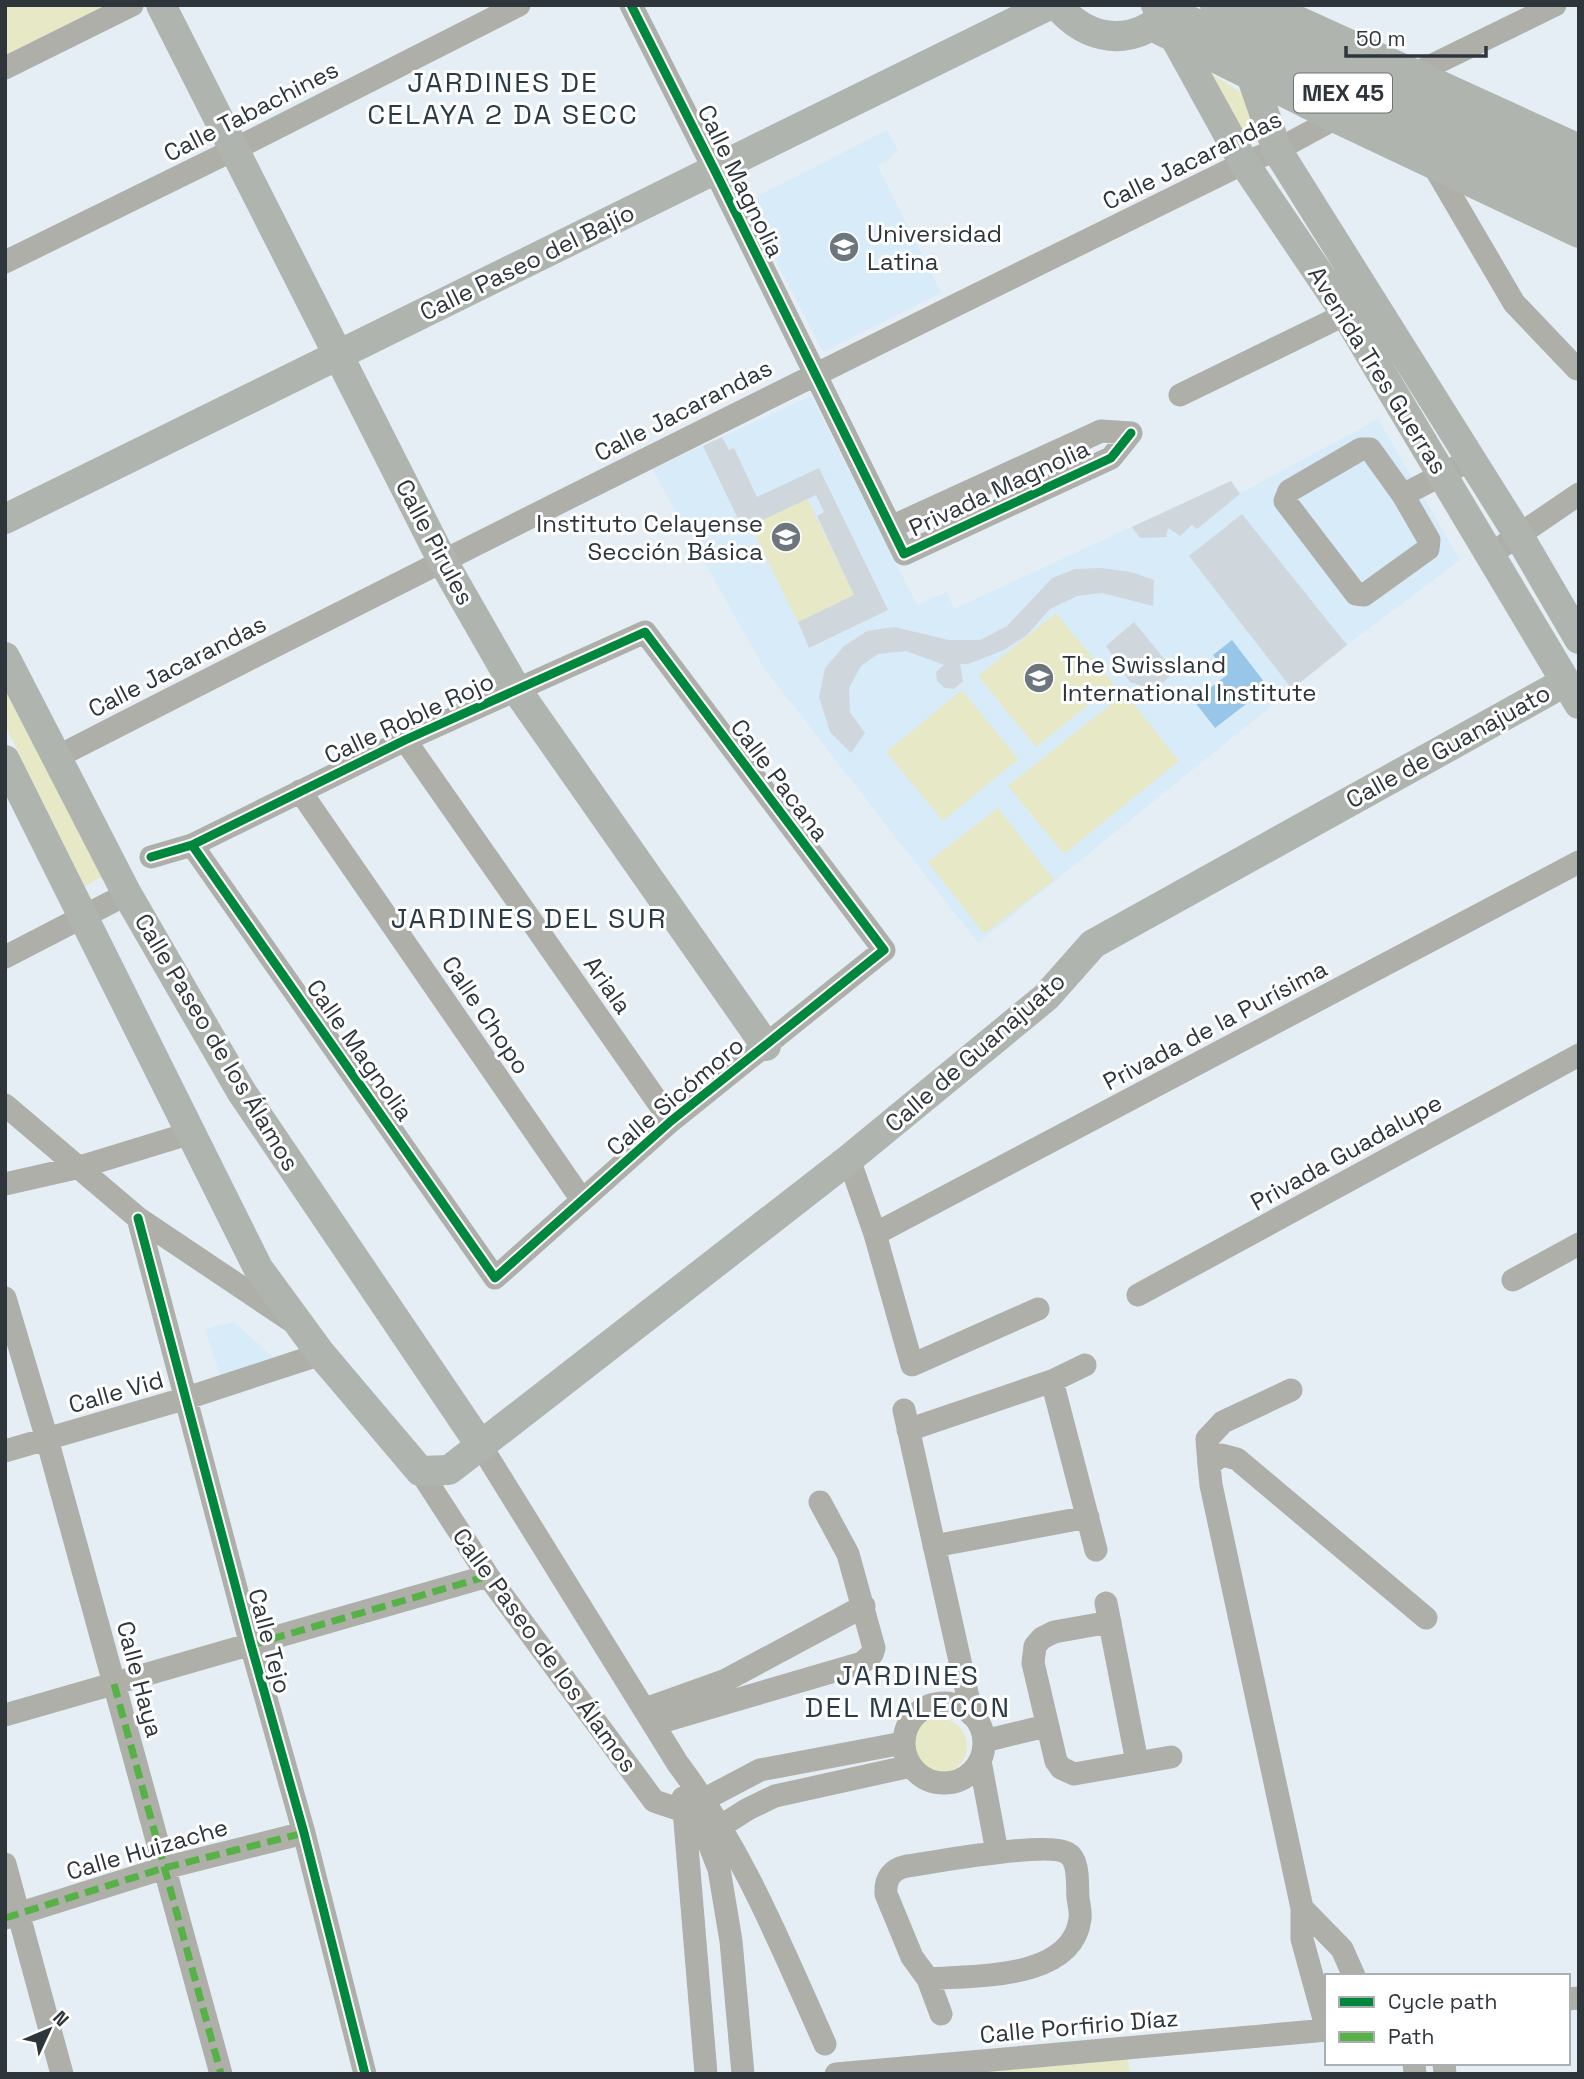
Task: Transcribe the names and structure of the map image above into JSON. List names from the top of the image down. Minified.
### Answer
{"streets":{"main road":["MEX 45","Calle Paseo del Bajío","Avenida Tres Guerras","Calle Pirules","Calle de Guanajuato","Calle Paseo de los Álamos"],"street":["Calle Tabachines","Calle Jacarandas","Calle Magnolia","Privada Magnolia","Calle Roble Rojo","Calle Pacana","Ariala","Calle Chopo","Privada de la Purísima","Calle Sicómoro","Privada Guadalupe","Calle Vid","Calle Tejo","Calle Haya","Calle Huizache","Calle Porfirio Díaz"]},"crossings":[["MEX 45","Avenida Tres Guerras"],["Calle Tabachines","Calle Pirules"],["Calle Jacarandas","Calle Magnolia"],["Calle Jacarandas","Avenida Tres Guerras"],["Calle Jacarandas","Privada Magnolia"],["Calle Jacarandas","Calle Pirules"],["Calle Jacarandas","Calle Paseo de los Álamos"],["Calle Magnolia","Calle Paseo del Bajío"],["Calle Magnolia","Privada Magnolia"],["Calle Magnolia","Calle Roble Rojo"],["Calle Magnolia","Calle Sicómoro"],["Calle Paseo del Bajío","Calle Pirules"],["Avenida Tres Guerras","Calle de Guanajuato"],["Calle Pirules","Calle Roble Rojo"],["Calle Pirules","Calle Sicómoro"],["Calle Roble Rojo","Calle Pacana"],["Calle Roble Rojo","Ariala"],["Calle Roble Rojo","Calle Chopo"],["Calle de Guanajuato","Calle Paseo de los Álamos"],["Calle Pacana","Calle Sicómoro"],["Ariala","Calle Sicómoro"],["Calle Chopo","Calle Sicómoro"],["Calle Paseo de los Álamos","Calle Vid"],["Calle Vid","Calle Tejo"],["Calle Vid","Calle Haya"],["Calle Tejo","Calle Huizache"],["Calle Haya","Calle Huizache"]],"districts":["JARDINES DE CELAYA 2 DA SECC","JARDINES DEL SUR","JARDINES DEL MALECON"],"places":{"school or university":["Universidad Latina","Instituto Celayense Sección Básica","The Swissland International Institute"]},"legend":["Cycle path","Path"],"scale_bar":"50 m","north":"top right"}
